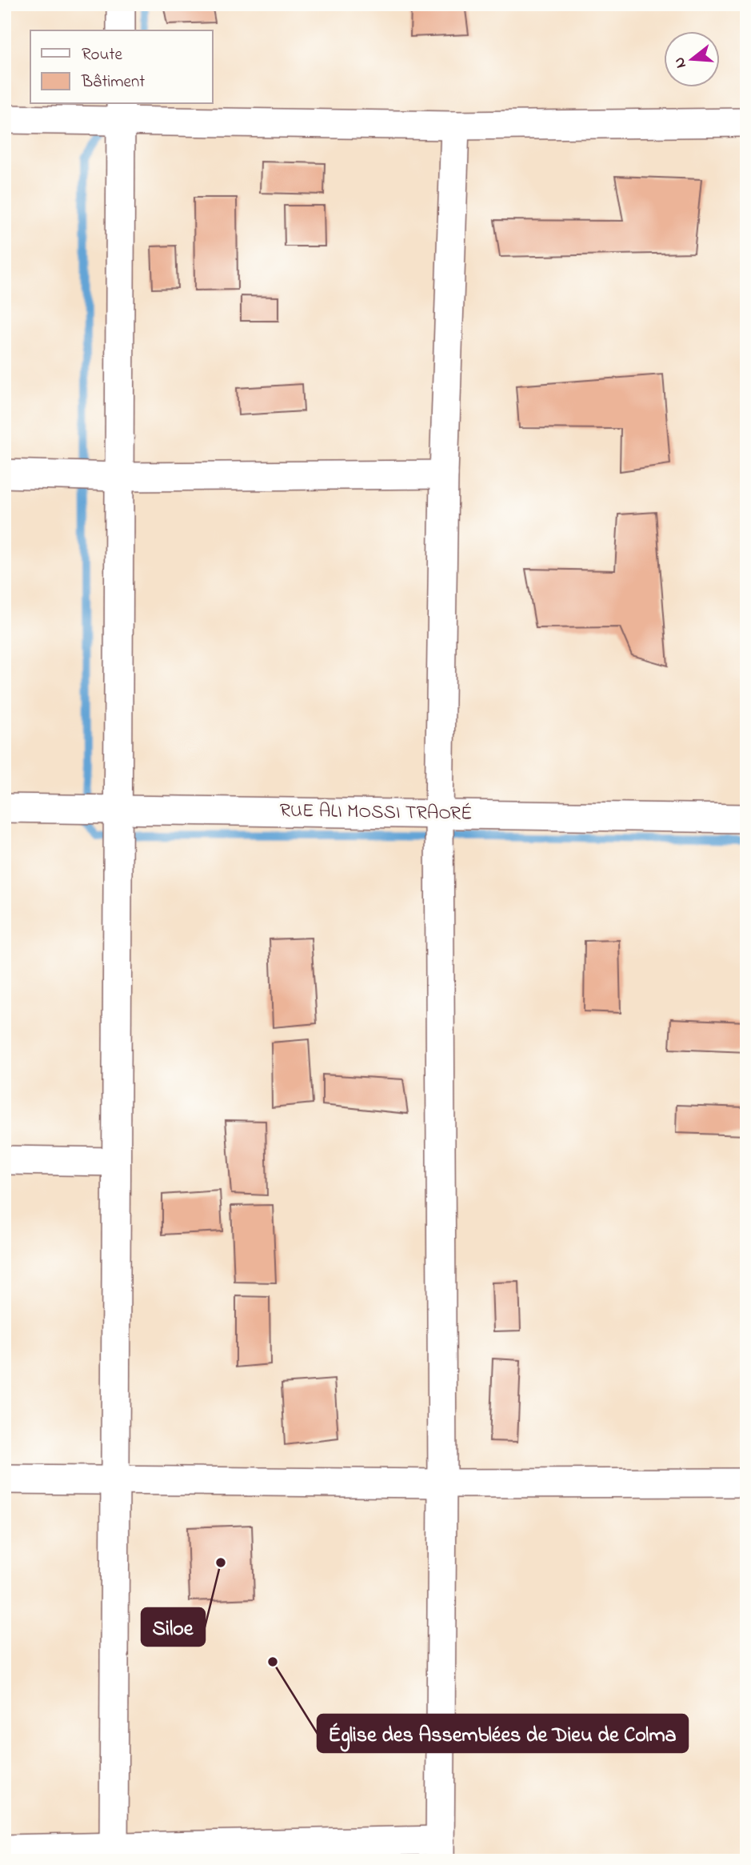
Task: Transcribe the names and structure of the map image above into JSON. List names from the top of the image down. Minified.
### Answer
{"streets":{"street":["RUE ALI MOSSI TRAORÉ"]},"places":["Siloe","Église des Assemblées de Dieu de Colma"],"legend":["Route","Bâtiment"],"north":"left"}
